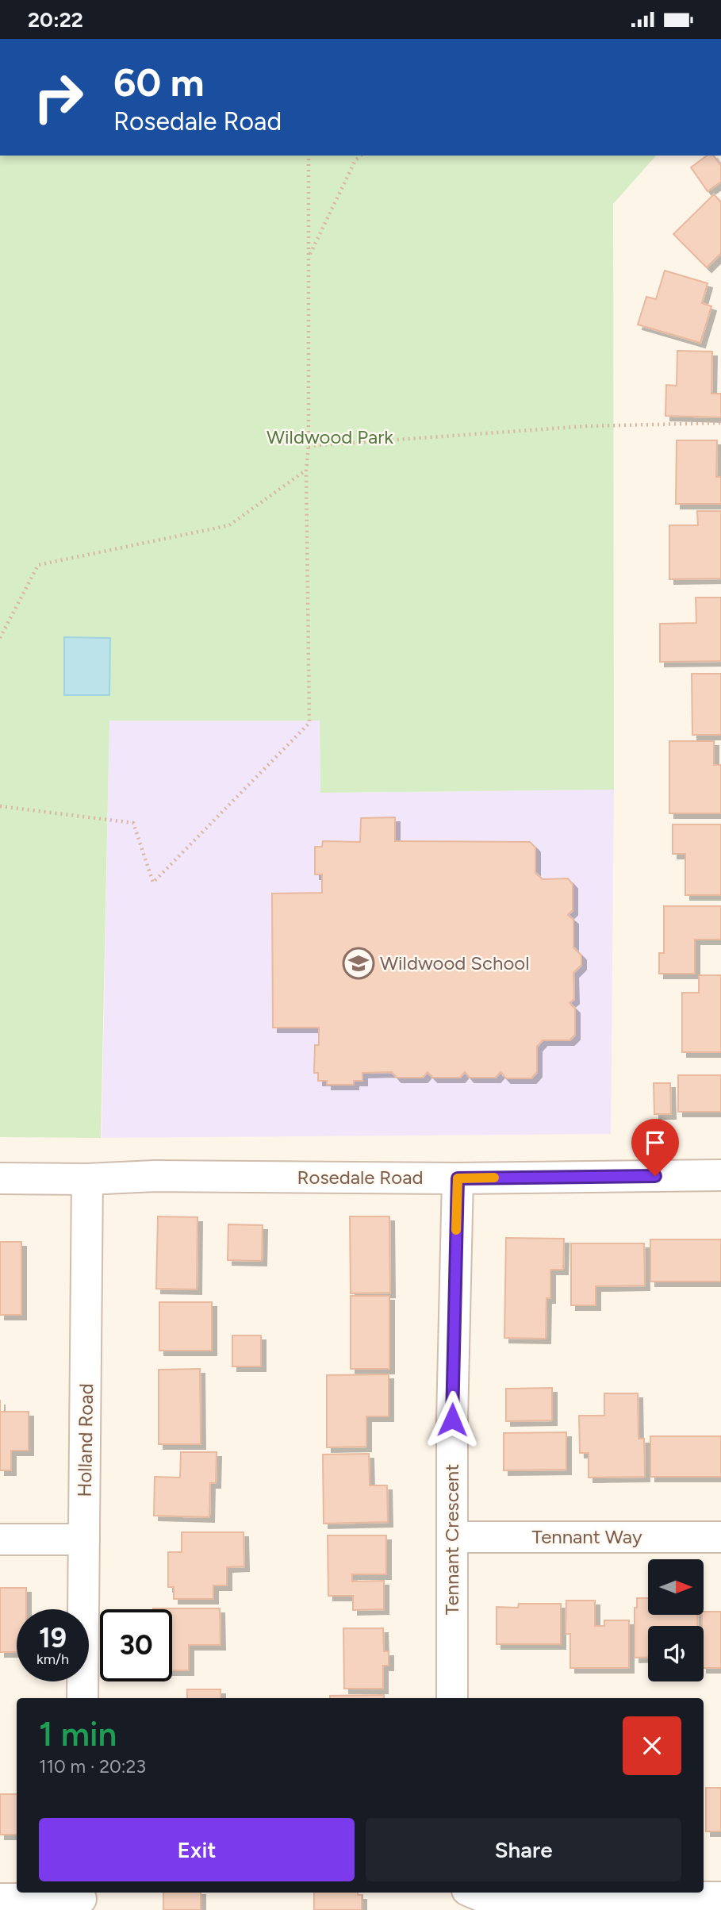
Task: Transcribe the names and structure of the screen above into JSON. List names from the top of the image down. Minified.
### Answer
{"streets":{"street":["Rosedale Road","Holland Road","Tennant Way","Tennant Crescent"]},"crossings":[["Rosedale Road","Holland Road"],["Rosedale Road","Tennant Crescent"],["Tennant Way","Tennant Crescent"]],"parks":["Wildwood Park"],"places":{"school or university":["Wildwood School"]},"north":"right","page":{"status":"20:22","turn":["60 m","Rosedale Road"],"speed":"19 km/h","limit":"30","heading":["1 min","110 m · 20:23"],"buttons":["Exit","Share"]}}
